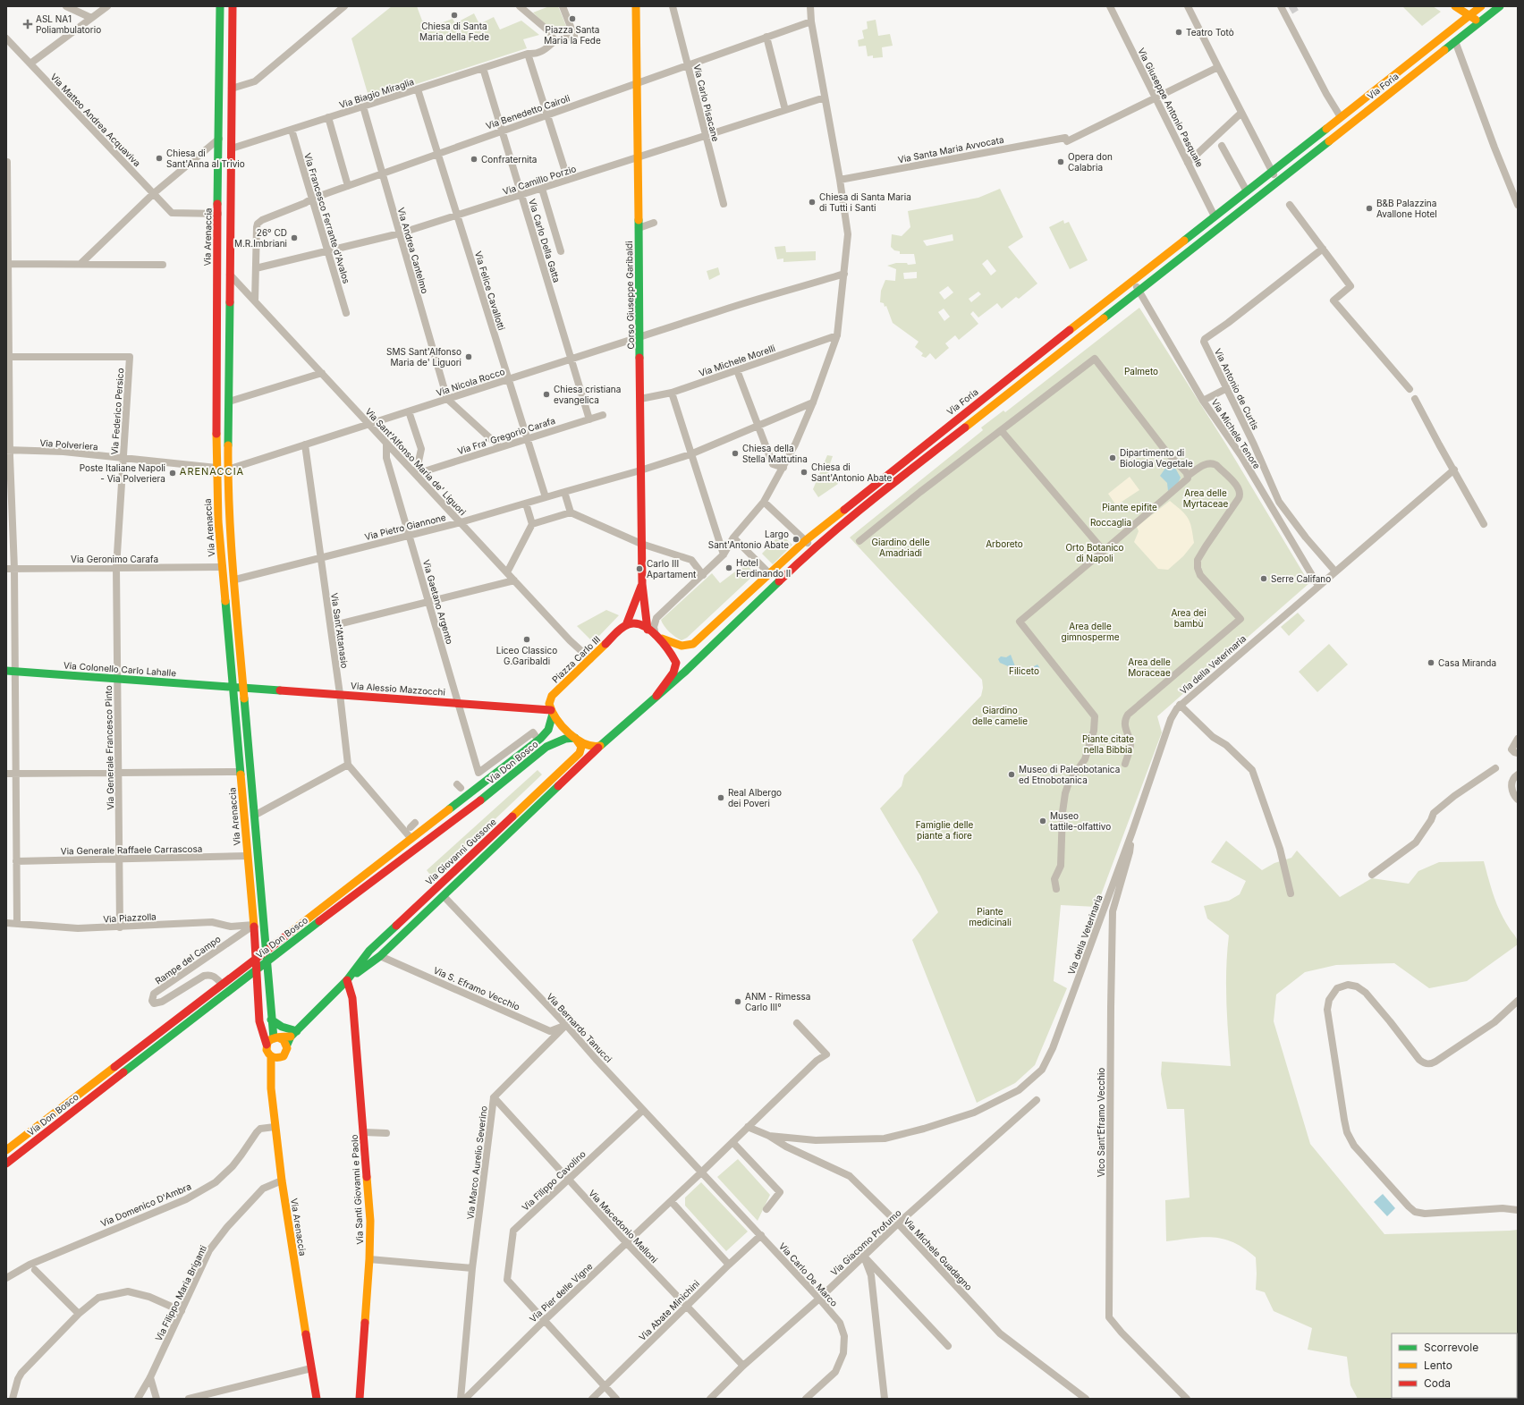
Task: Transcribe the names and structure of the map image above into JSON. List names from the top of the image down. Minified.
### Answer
{"streets":{"main road":["Via Foria","Via Arenaccia","Corso Giuseppe Garibaldi","Piazza Carlo III","Via Colonello Carlo Lahalle","Via Alessio Mazzocchi","Via Don Bosco","Via Giovanni Gussone","Via Santi Giovanni e Paolo"],"street":["Via Biagio Miraglia","Via Carlo Pisacane","Via Giuseppe Antonio Pasquale","Via Benedetto Cairoli","Via Matteo Andrea Acquaviva","Via Santa Maria Avvocata","Via Camillo Porzio","Via Francesco Ferrante d'Avalos","Via Carlo Della Gatta","Via Andrea Cantelmo","Via Felice Cavallotti","Via Michele Morelli","Via Nicola Rocco","Via Antonio de Curtis","Via Federico Persico","Via Michele Tenore","Via Fra' Gregorio Carafa","Via Polveriera","Via Sant'Alfonso Maria de' Liguori","Via Pietro Giannone","Via Geronimo Carafa","Via Gaetano Argento","Via Sant'Attanasio","Via della Veterinaria","Via Generale Francesco Pinto","Via Generale Raffaele Carrascosa","Via Piazzolla","Rampe del Campo","Via S. Eframo Vecchio","Via Bernardo Tanucci","Vico Sant'Eframo Vecchio","Via Marco Aurelio Severino","Via Filippo Cavolino","Via Domenico D'Ambra","Via Macedonio Melloni","Via Giacomo Profumo","Via Michele Guadagno","Via Carlo De Marco","Via Pier delle Vigne","Via Filippo Maria Briganti","Via Abate Minichini"]},"crossings":[["Via Foria","Via Giuseppe Antonio Pasquale"],["Via Foria","Via Michele Tenore"],["Via Biagio Miraglia","Via Francesco Ferrante d'Avalos"],["Via Biagio Miraglia","Via Carlo Della Gatta"],["Via Biagio Miraglia","Via Andrea Cantelmo"],["Via Biagio Miraglia","Via Felice Cavallotti"],["Via Carlo Pisacane","Via Benedetto Cairoli"],["Via Carlo Pisacane","Via Camillo Porzio"],["Via Giuseppe Antonio Pasquale","Via Santa Maria Avvocata"],["Via Benedetto Cairoli","Via Camillo Porzio"],["Via Benedetto Cairoli","Via Francesco Ferrante d'Avalos"],["Via Benedetto Cairoli","Via Carlo Della Gatta"],["Via Benedetto Cairoli","Via Andrea Cantelmo"],["Via Benedetto Cairoli","Via Felice Cavallotti"],["Via Benedetto Cairoli","Corso Giuseppe Garibaldi"],["Via Matteo Andrea Acquaviva","Via Arenaccia"],["Via Camillo Porzio","Via Francesco Ferrante d'Avalos"],["Via Camillo Porzio","Via Carlo Della Gatta"],["Via Camillo Porzio","Via Andrea Cantelmo"],["Via Camillo Porzio","Via Felice Cavallotti"],["Via Camillo Porzio","Corso Giuseppe Garibaldi"],["Via Arenaccia","Via Polveriera"],["Via Arenaccia","Via Geronimo Carafa"],["Via Arenaccia","Via Colonello Carlo Lahalle"],["Via Arenaccia","Via Generale Raffaele Carrascosa"],["Via Arenaccia","Via Giovanni Gussone"],["Via Arenaccia","Via Piazzolla"],["Via Arenaccia","Rampe del Campo"],["Via Arenaccia","Via Domenico D'Ambra"],["Via Arenaccia","Via Filippo Maria Briganti"],["Via Carlo Della Gatta","Via Nicola Rocco"],["Via Carlo Della Gatta","Via Fra' Gregorio Carafa"],["Via Andrea Cantelmo","Via Nicola Rocco"],["Via Felice Cavallotti","Via Nicola Rocco"],["Via Felice Cavallotti","Via Fra' Gregorio Carafa"],["Via Felice Cavallotti","Via Pietro Giannone"],["Corso Giuseppe Garibaldi","Via Michele Morelli"],["Corso Giuseppe Garibaldi","Via Nicola Rocco"],["Corso Giuseppe Garibaldi","Via Pietro Giannone"],["Corso Giuseppe Garibaldi","Piazza Carlo III"],["Via Nicola Rocco","Via Sant'Alfonso Maria de' Liguori"],["Via Nicola Rocco","Via Sant'Attanasio"],["Via Antonio de Curtis","Via della Veterinaria"],["Via Federico Persico","Via Polveriera"],["Via Federico Persico","Via Geronimo Carafa"],["Via Federico Persico","Via Generale Francesco Pinto"],["Via Michele Tenore","Via della Veterinaria"],["Via Fra' Gregorio Carafa","Via Sant'Alfonso Maria de' Liguori"],["Via Sant'Alfonso Maria de' Liguori","Via Pietro Giannone"],["Via Sant'Alfonso Maria de' Liguori","Via Gaetano Argento"],["Via Sant'Alfonso Maria de' Liguori","Piazza Carlo III"],["Via Pietro Giannone","Via Gaetano Argento"],["Via Pietro Giannone","Via Sant'Attanasio"],["Via Geronimo Carafa","Via Generale Francesco Pinto"],["Via Gaetano Argento","Via Alessio Mazzocchi"],["Via Gaetano Argento","Via Don Bosco"],["Via Sant'Attanasio","Via Alessio Mazzocchi"],["Piazza Carlo III","Via Alessio Mazzocchi"],["Piazza Carlo III","Via Don Bosco"],["Via della Veterinaria","Vico Sant'Eframo Vecchio"],["Via della Veterinaria","Via Michele Guadagno"],["Via Colonello Carlo Lahalle","Via Alessio Mazzocchi"],["Via Colonello Carlo Lahalle","Via Generale Francesco Pinto"],["Via Alessio Mazzocchi","Via Don Bosco"],["Via Generale Francesco Pinto","Via Generale Raffaele Carrascosa"],["Via Generale Francesco Pinto","Via Piazzolla"],["Via Don Bosco","Via Giovanni Gussone"],["Via Don Bosco","Rampe del Campo"],["Via Giovanni Gussone","Via S. Eframo Vecchio"],["Via Giovanni Gussone","Via Bernardo Tanucci"],["Via Giovanni Gussone","Via Santi Giovanni e Paolo"],["Via Piazzolla","Rampe del Campo"],["Via S. Eframo Vecchio","Via Bernardo Tanucci"],["Via S. Eframo Vecchio","Via Marco Aurelio Severino"],["Via Bernardo Tanucci","Via Marco Aurelio Severino"],["Via Bernardo Tanucci","Via Filippo Cavolino"],["Via Bernardo Tanucci","Via Carlo De Marco"],["Via Bernardo Tanucci","Via Pier delle Vigne"],["Via Marco Aurelio Severino","Via Macedonio Melloni"],["Via Filippo Cavolino","Via Macedonio Melloni"],["Via Filippo Cavolino","Via Pier delle Vigne"],["Via Macedonio Melloni","Via Giacomo Profumo"],["Via Macedonio Melloni","Via Pier delle Vigne"],["Via Macedonio Melloni","Via Abate Minichini"],["Via Giacomo Profumo","Via Michele Guadagno"],["Via Giacomo Profumo","Via Carlo De Marco"],["Via Carlo De Marco","Via Pier delle Vigne"],["Via Carlo De Marco","Via Abate Minichini"]],"districts":["ARENACCIA"],"parks":["Palmeto","Area delle Myrtaceae","Piante epifite","Roccaglia","Giardino delle Amadriadi","Arboreto","Orto Botanico di Napoli","Area dei bambù","Area delle gimnosperme","Area delle Moraceae","Filiceto","Giardino delle camelie","Piante citate nella Bibbia","Famiglie delle piante a fiore","Piante medicinali"],"places":{"other":["Chiesa di Santa Maria della Fede","Piazza Santa Maria la Fede","Teatro Totò","Chiesa di Sant'Anna al Trivio","Confraternita","Opera don Calabria","Chiesa di Santa Maria di Tutti i Santi","B&B Palazzina Avallone Hotel","26° CD M.R.Imbriani","SMS Sant'Alfonso Maria de' Liguori","Chiesa cristiana evangelica","Chiesa della Stella Mattutina","Dipartimento di Biologia Vegetale","Chiesa di Sant'Antonio Abate","Poste Italiane Napoli - Via Polveriera","Largo Sant'Antonio Abate","Hotel Ferdinando II","Carlo III Apartament","Serre Califano","Liceo Classico G.Garibaldi","Casa Miranda","Museo di Paleobotanica ed Etnobotanica","Real Albergo dei Poveri","Museo tattile-olfattivo","ANM - Rimessa Carlo III°"],"health":["ASL NA1 Poliambulatorio"]},"legend":["Scorrevole","Lento","Coda"]}
